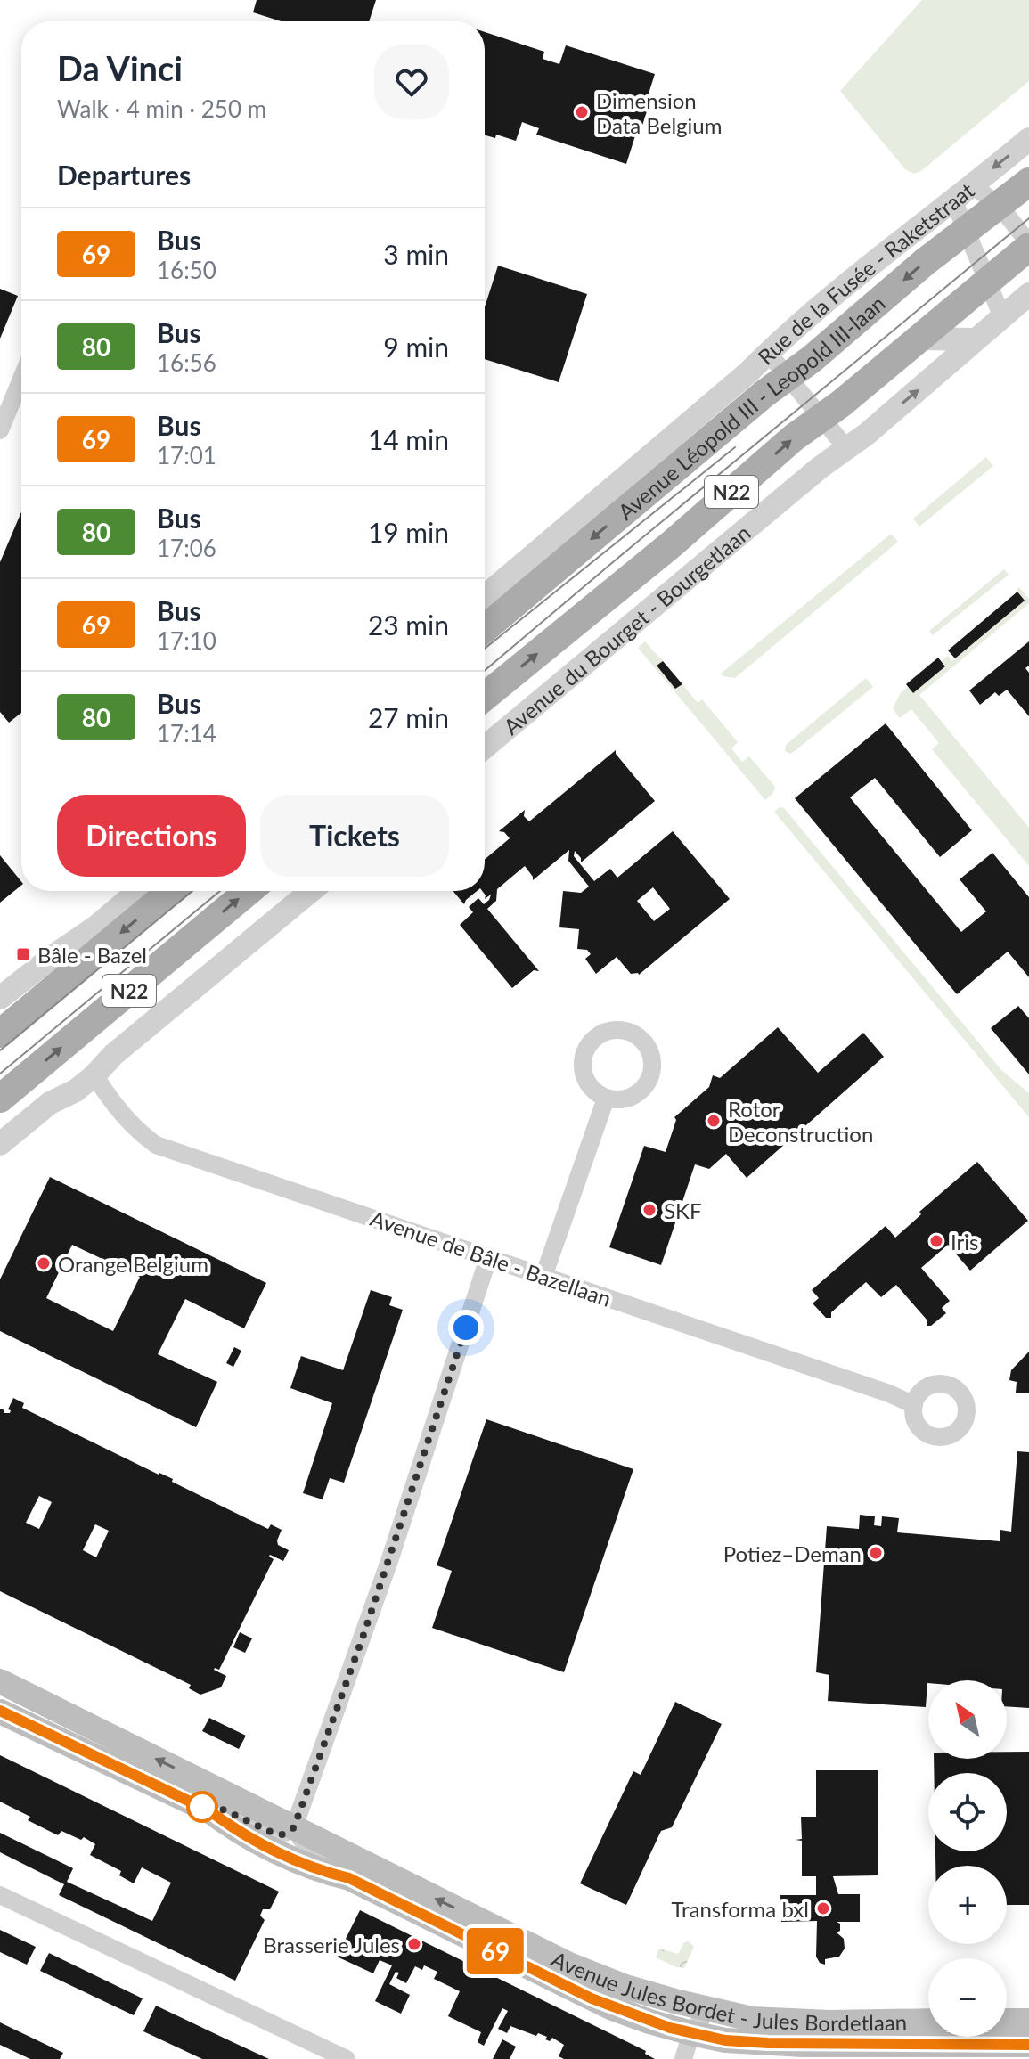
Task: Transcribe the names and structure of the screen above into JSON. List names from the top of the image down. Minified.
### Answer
{"streets":{"main road":["Avenue Léopold III - Leopold III-laan","N22","Avenue Jules Bordet - Jules Bordetlaan"],"street":["Rue de la Fusée - Raketstraat","Avenue du Bourget - Bourgetlaan","Avenue de Bâle - Bazellaan"]},"places":{"other":["Dimension Data Belgium","Rotor Deconstruction","SKF","Iris","Orange Belgium","Potiez–Deman","Transforma bxl","Brasserie Jules"],"transit":["Bâle - Bazel"]},"lines":["bus line 69"],"north":"top left","page":{"on_map":"69","heading":[["Da Vinci","Walk · 4 min · 250 m"],"Departures"],"list":[{"mark":"69","name":"Bus","note":"16:50","value":"3 min"},{"mark":"80","name":"Bus","note":"16:56","value":"9 min"},{"mark":"69","name":"Bus","note":"17:01","value":"14 min"},{"mark":"80","name":"Bus","note":"17:06","value":"19 min"},{"mark":"69","name":"Bus","note":"17:10","value":"23 min"},{"mark":"80","name":"Bus","note":"17:14","value":"27 min"}],"buttons":["Directions","Tickets"],"map_buttons":["+","−"]}}
